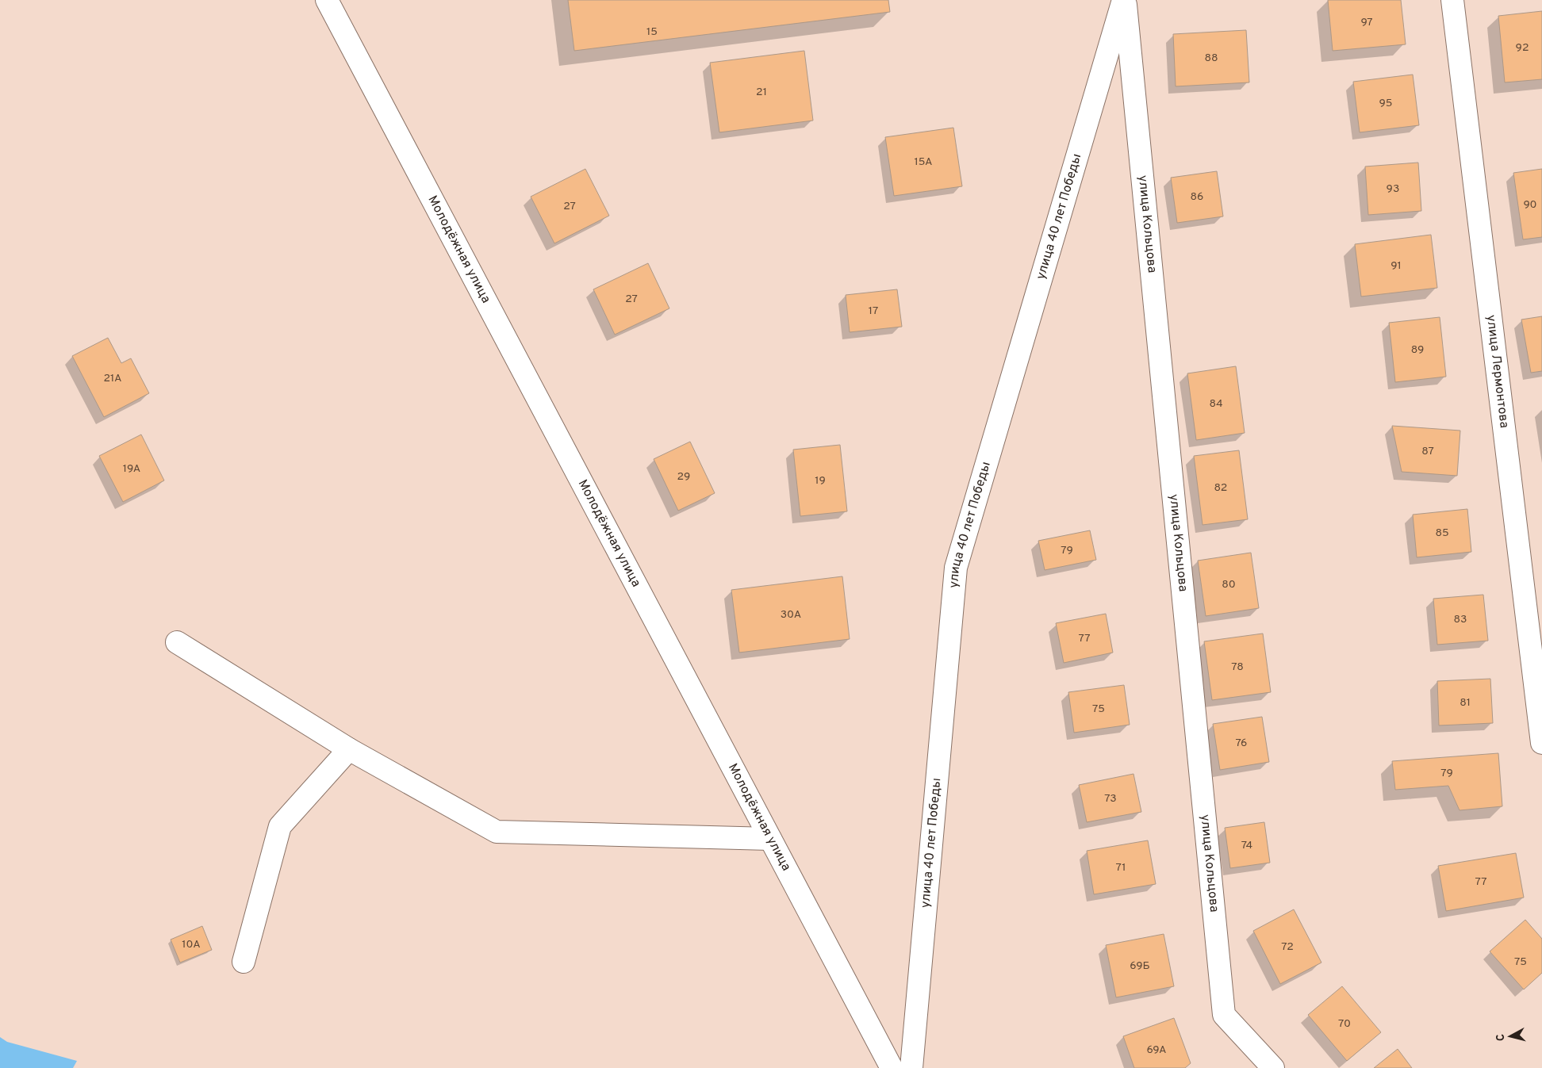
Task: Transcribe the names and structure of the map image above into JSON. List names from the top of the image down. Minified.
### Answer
{"streets":{"street":["улица 40 лет Победы","улица Кольцова","Молодёжная улица","улица Лермонтова"]},"crossings":[["улица 40 лет Победы","улица Кольцова"]],"house_numbers":["97","15","92","88","21","95","15А","93","86","90","27","91","27","17","89","21А","84","87","19А","29","19","82","85","79","80","30А","83","77","78","81","75","76","79","73","74","71","77","10А","72","75","69Б","70","69А"],"north":"left"}
